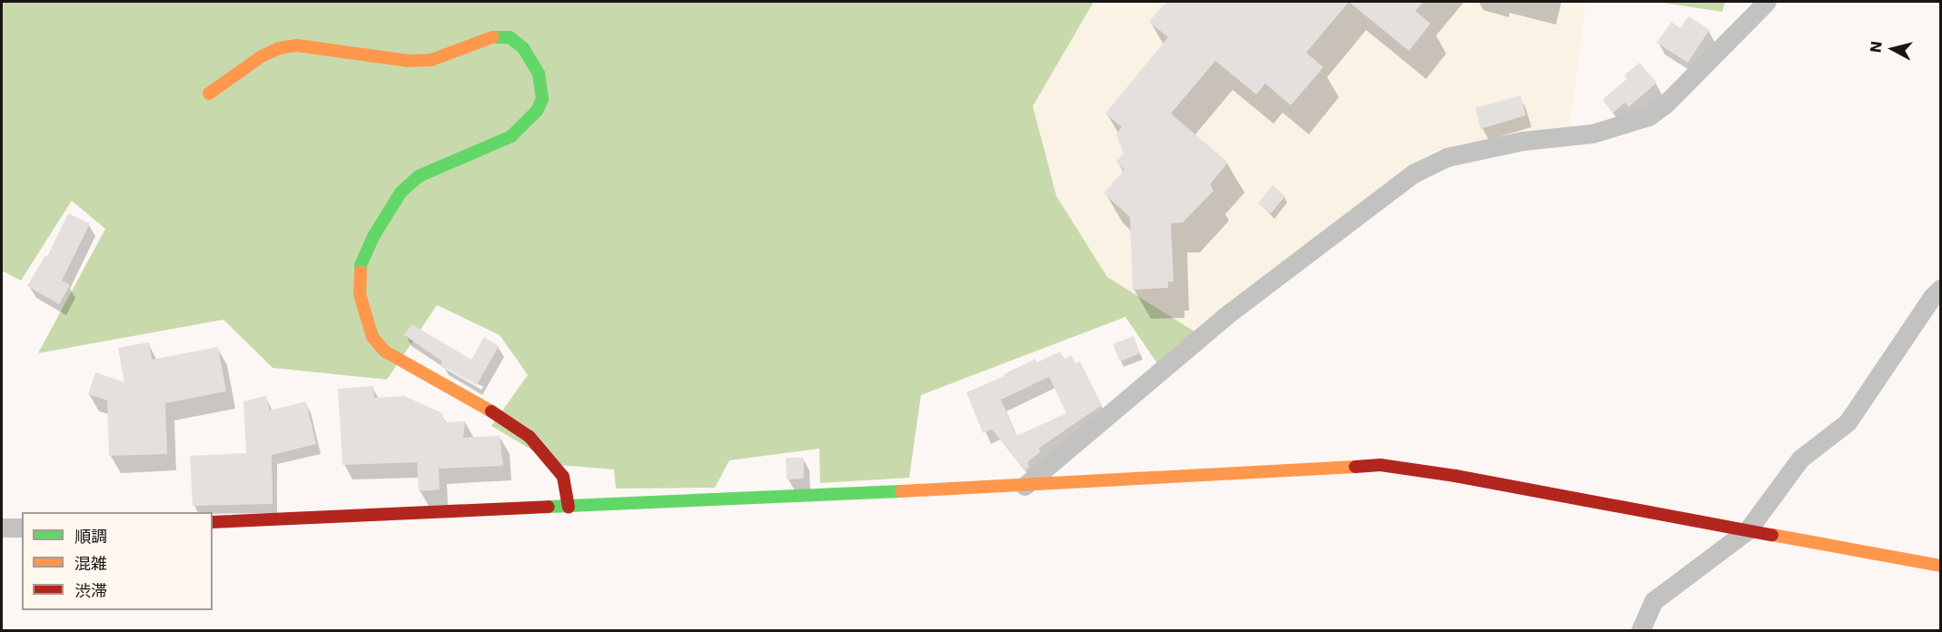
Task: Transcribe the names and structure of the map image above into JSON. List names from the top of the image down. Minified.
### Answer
{"legend":["順調","混雑","渋滞"],"north":"left"}
